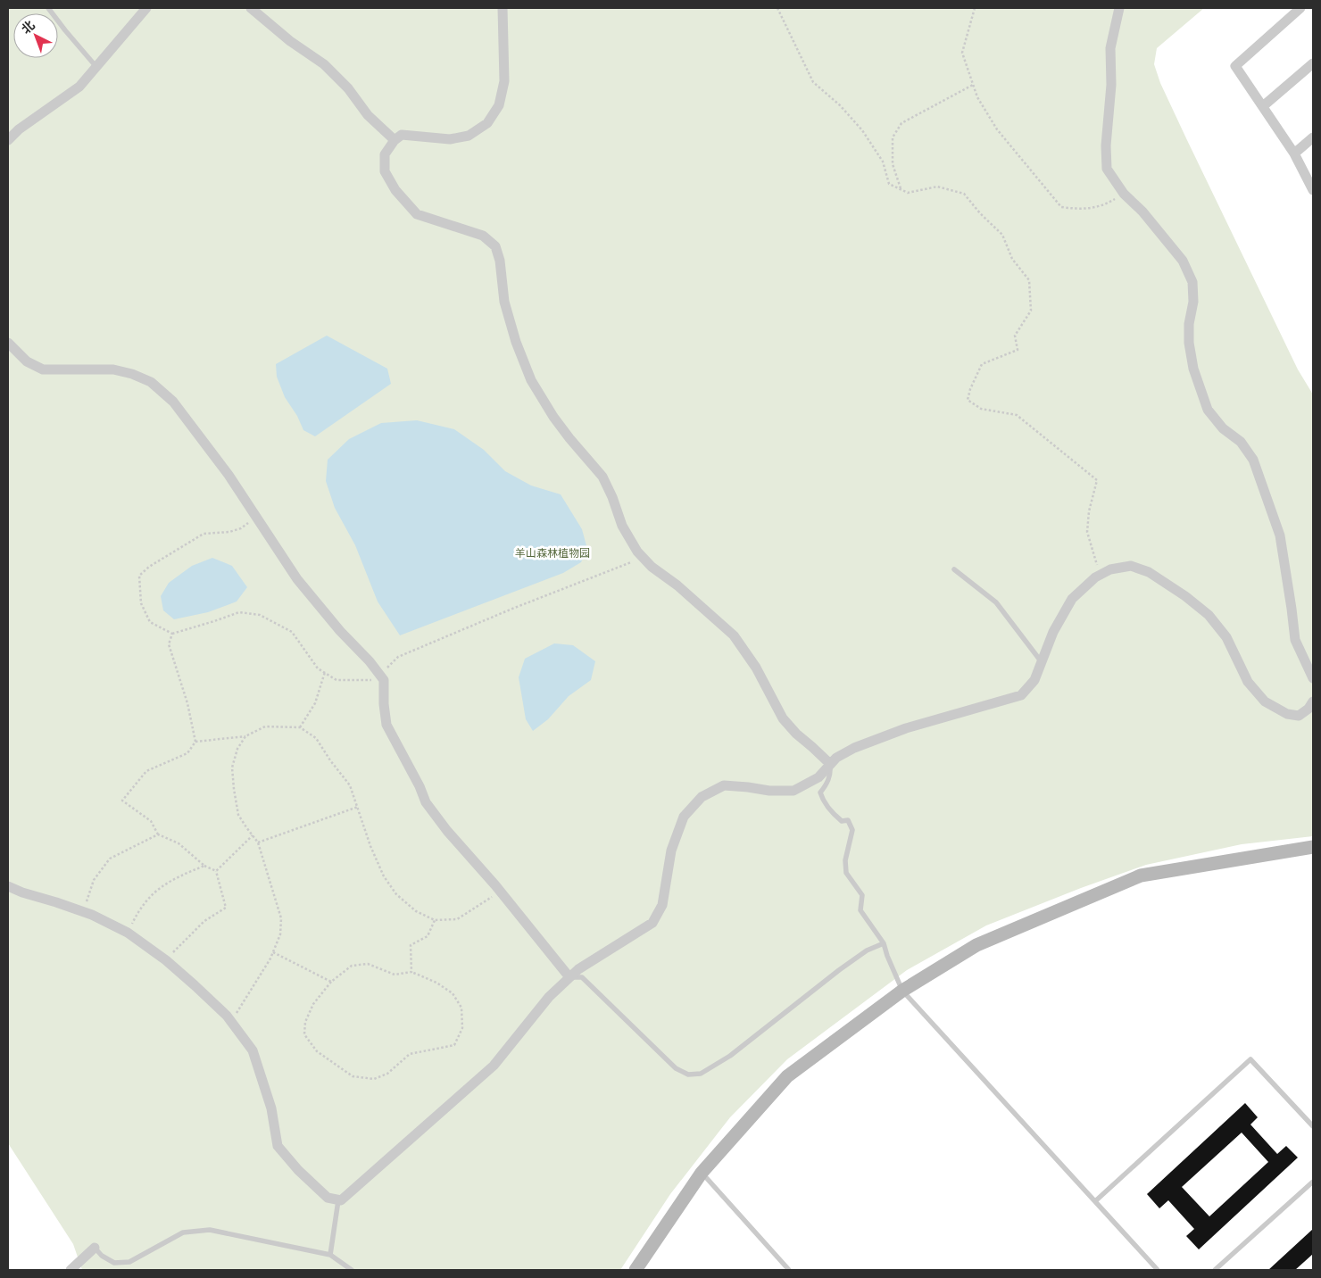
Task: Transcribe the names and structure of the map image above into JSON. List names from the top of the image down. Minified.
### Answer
{"parks":["羊山森林植物园"],"north":"top left"}
